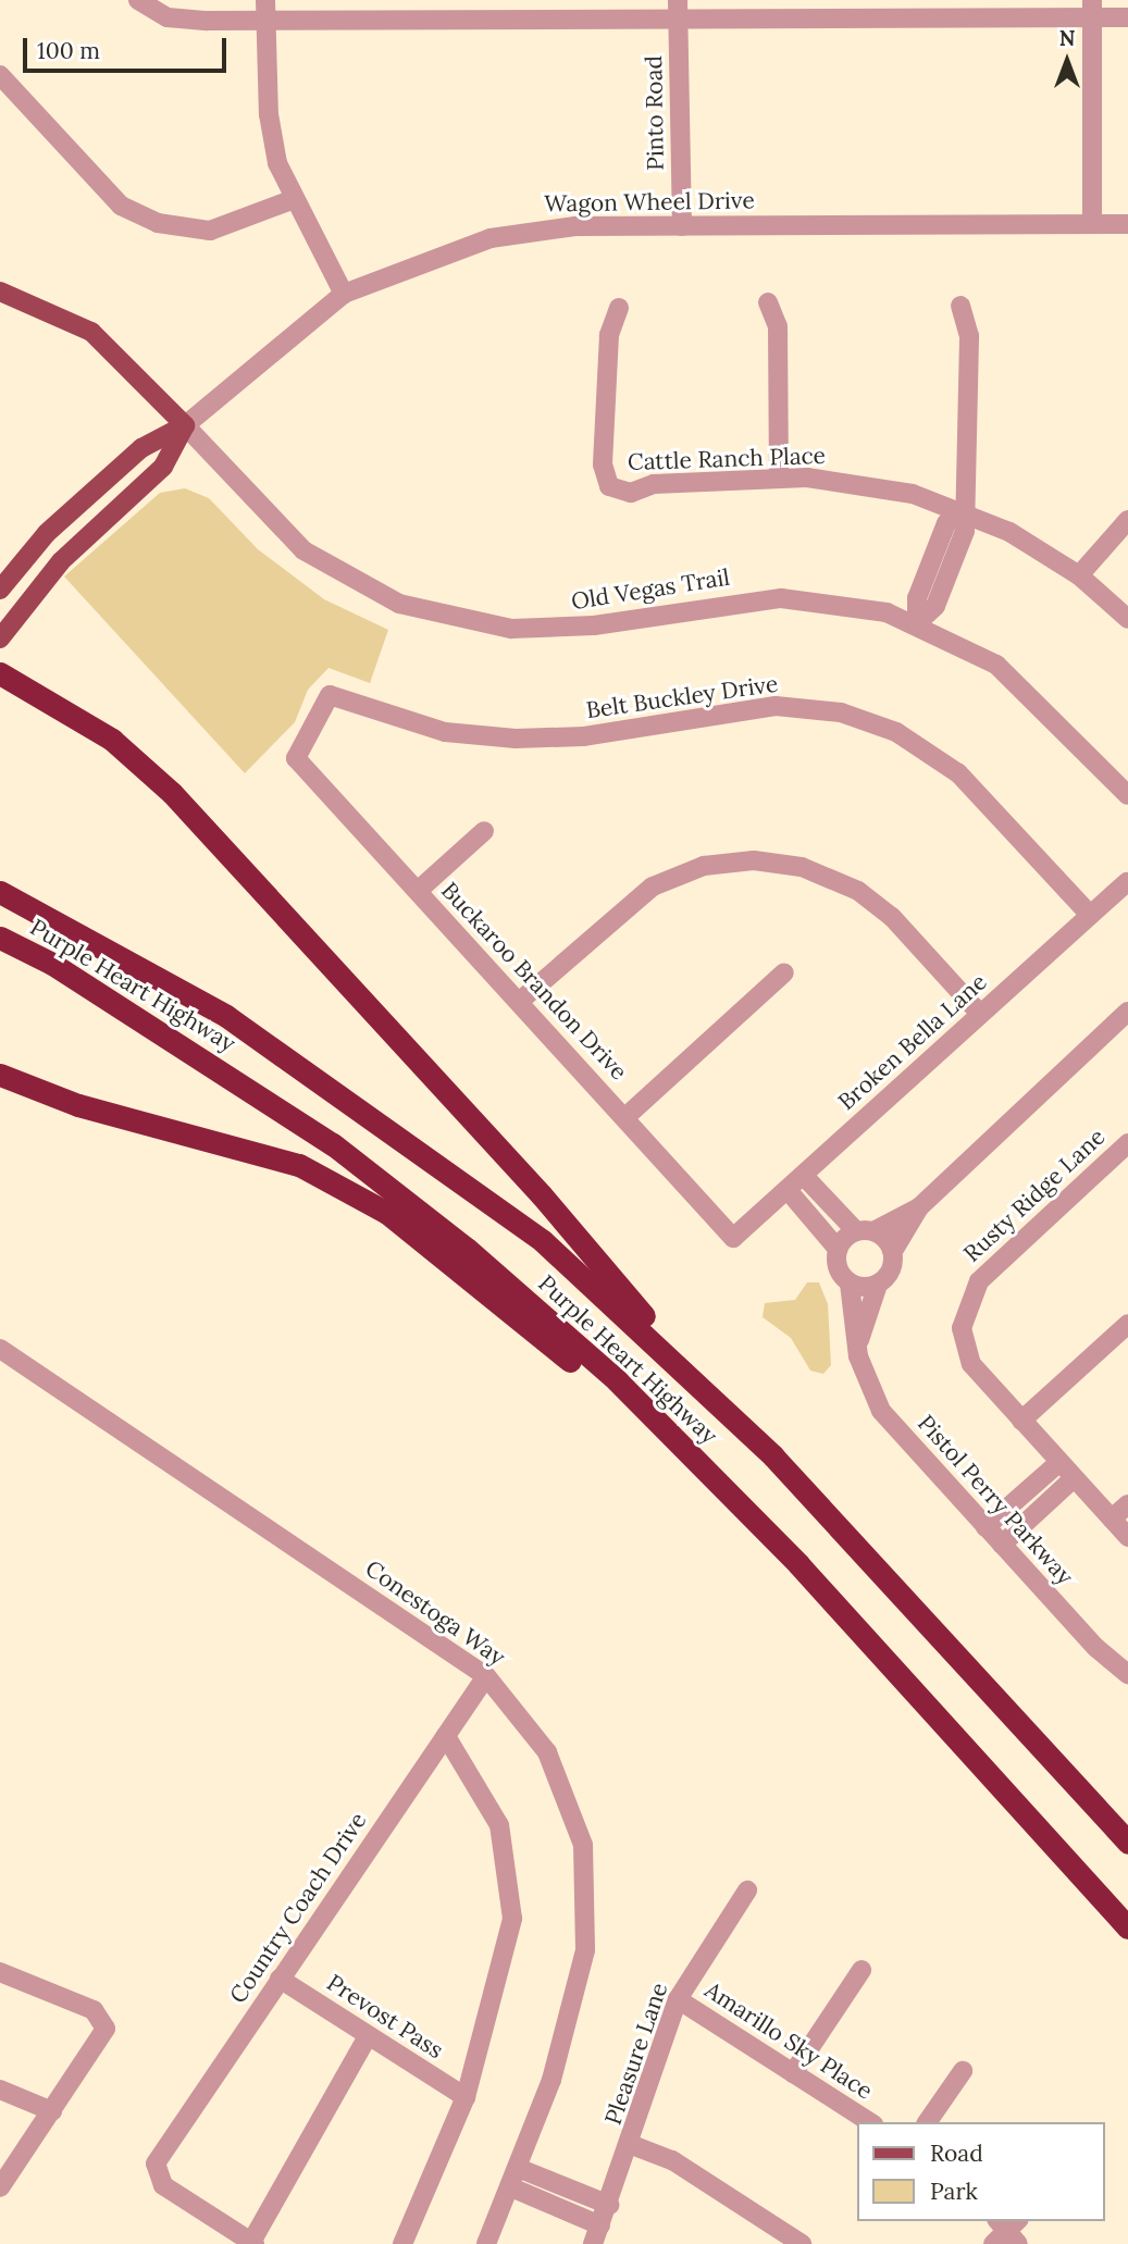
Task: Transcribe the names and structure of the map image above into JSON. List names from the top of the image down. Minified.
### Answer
{"streets":{"highway":["Purple Heart Highway"],"main road":["Wagon Wheel Drive"],"street":["Pinto Road","Cattle Ranch Place","Old Vegas Trail","Belt Buckley Drive","Buckaroo Brandon Drive","Broken Bella Lane","Rusty Ridge Lane","Pistol Perry Parkway","Conestoga Way","Country Coach Drive","Prevost Pass","Amarillo Sky Place","Pleasure Lane"]},"crossings":[["Pinto Road","Wagon Wheel Drive"],["Wagon Wheel Drive","Old Vegas Trail"],["Belt Buckley Drive","Buckaroo Brandon Drive"],["Belt Buckley Drive","Broken Bella Lane"],["Buckaroo Brandon Drive","Broken Bella Lane"],["Conestoga Way","Country Coach Drive"],["Country Coach Drive","Prevost Pass"],["Amarillo Sky Place","Pleasure Lane"]],"legend":["Road","Park"],"scale_bar":"100 m","north":"top"}
